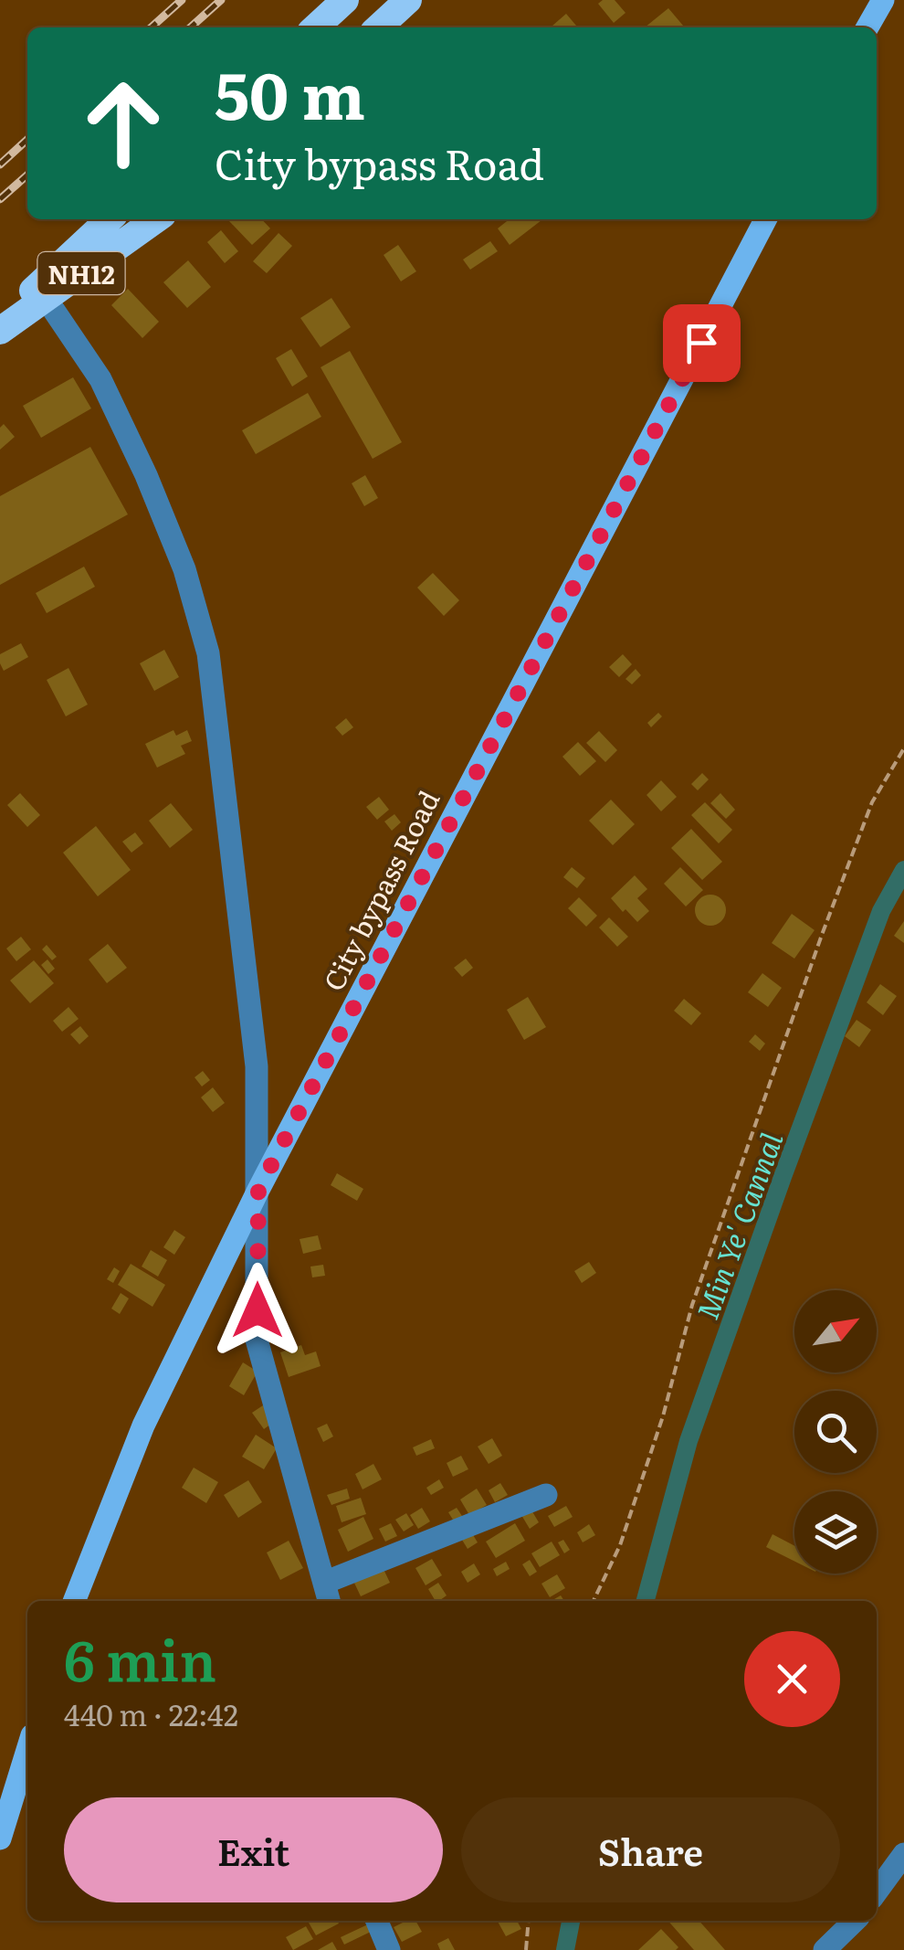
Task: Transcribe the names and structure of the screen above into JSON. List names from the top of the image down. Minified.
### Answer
{"streets":{"highway":["NH12"],"main road":["City bypass Road"]},"water":["Min Ye' Cannal"],"north":"top right","page":{"turn":["50 m","City bypass Road"],"heading":["6 min","440 m · 22:42"],"buttons":["Exit","Share"]}}
